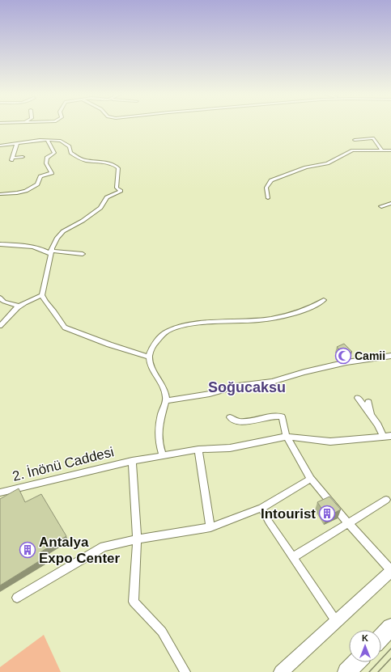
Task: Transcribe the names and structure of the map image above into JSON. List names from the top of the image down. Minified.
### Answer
{"streets":{"street":["2. İnönü Caddesi"]},"districts":["Soğucaksu"],"places":{"mosque":["Camii"],"building":["Intourist","Antalya Expo Center"]},"north":"top"}
